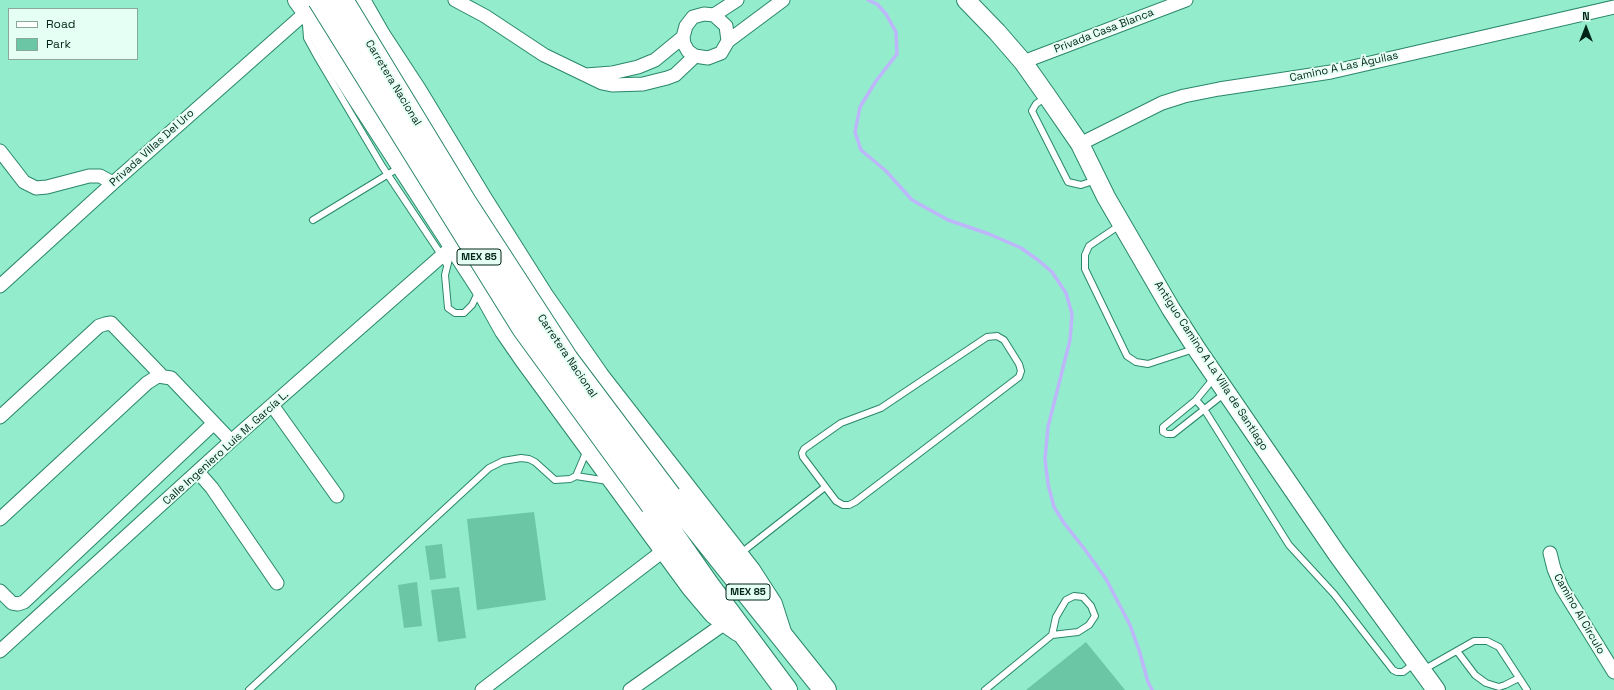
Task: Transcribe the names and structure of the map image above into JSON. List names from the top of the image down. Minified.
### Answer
{"streets":{"highway":["Carretera Nacional","MEX 85"],"street":["Privada Casa Blanca","Camino A Las Águilas","Privada Villas Del Uro","Antiguo Camino A La Villa de Santiago","Calle Ingeniero Luis M. García L.","Camino Al Círculo"]},"crossings":[["Privada Casa Blanca","Antiguo Camino A La Villa de Santiago"],["Camino A Las Águilas","Antiguo Camino A La Villa de Santiago"],["Carretera Nacional","Privada Villas Del Uro"],["Carretera Nacional","MEX 85"],["Privada Villas Del Uro","MEX 85"],["MEX 85","Calle Ingeniero Luis M. García L."]],"legend":["Road","Park"],"north":"top"}
